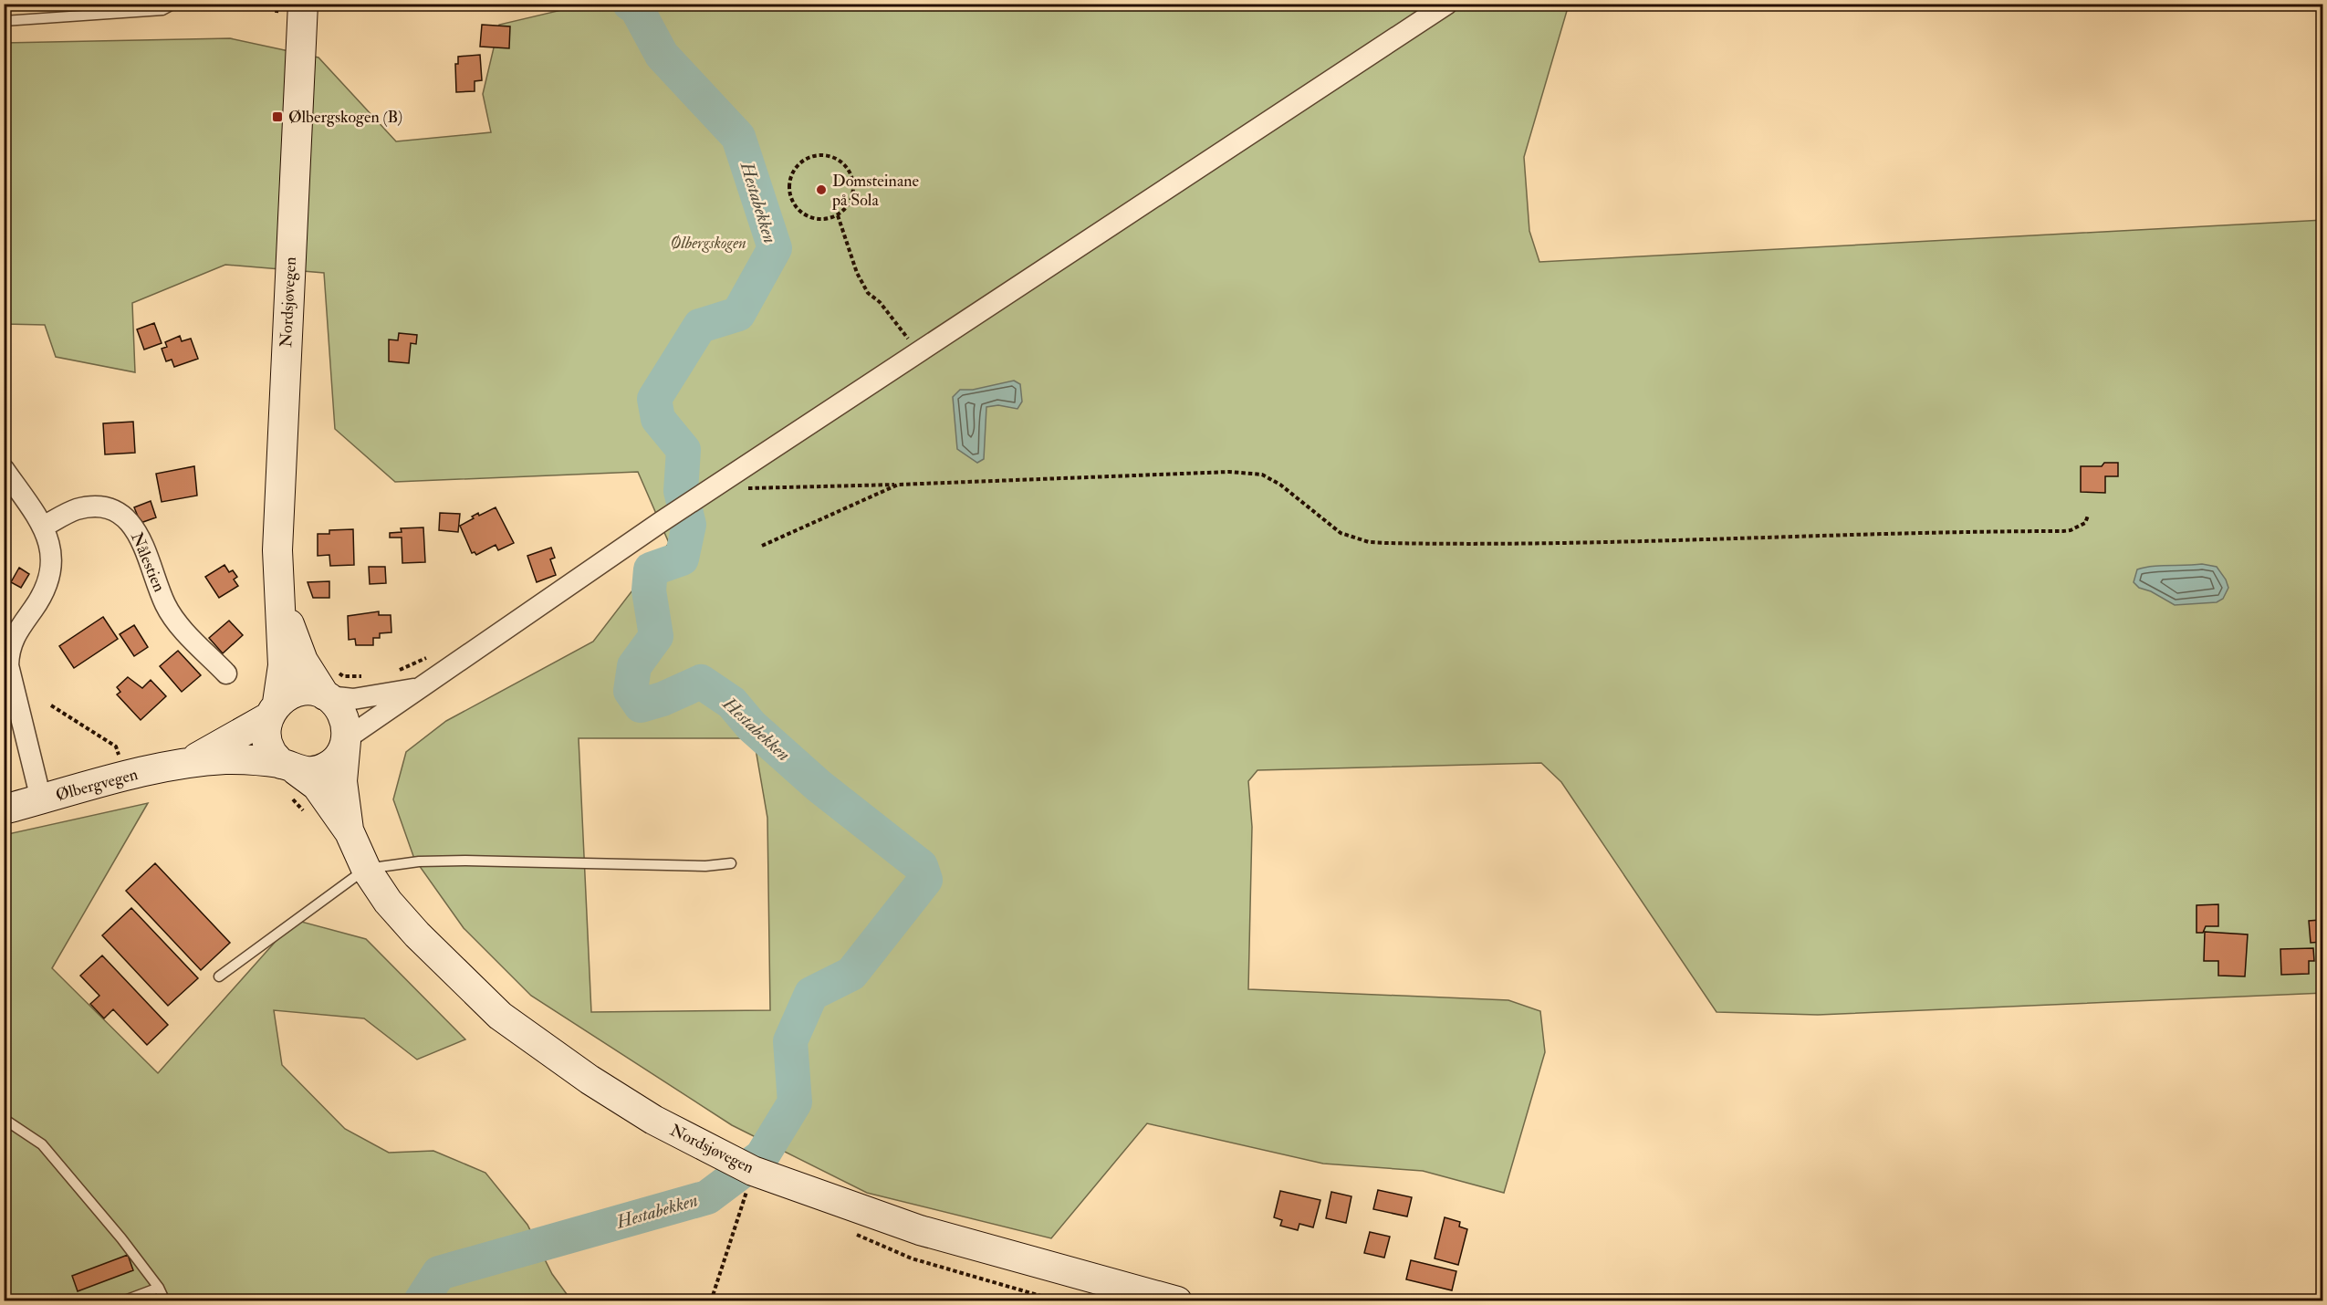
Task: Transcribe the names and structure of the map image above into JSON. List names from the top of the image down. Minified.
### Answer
{"streets":{"main road":["Nordsjøvegen","Ølbergvegen"],"street":["Nålestien"]},"crossings":[["Nordsjøvegen","Ølbergvegen"]],"water":["Hestabekken"],"parks":["Ølbergskogen"],"places":{"transit":["Ølbergskogen (B)"],"other":["Domsteinane på Sola"]}}
